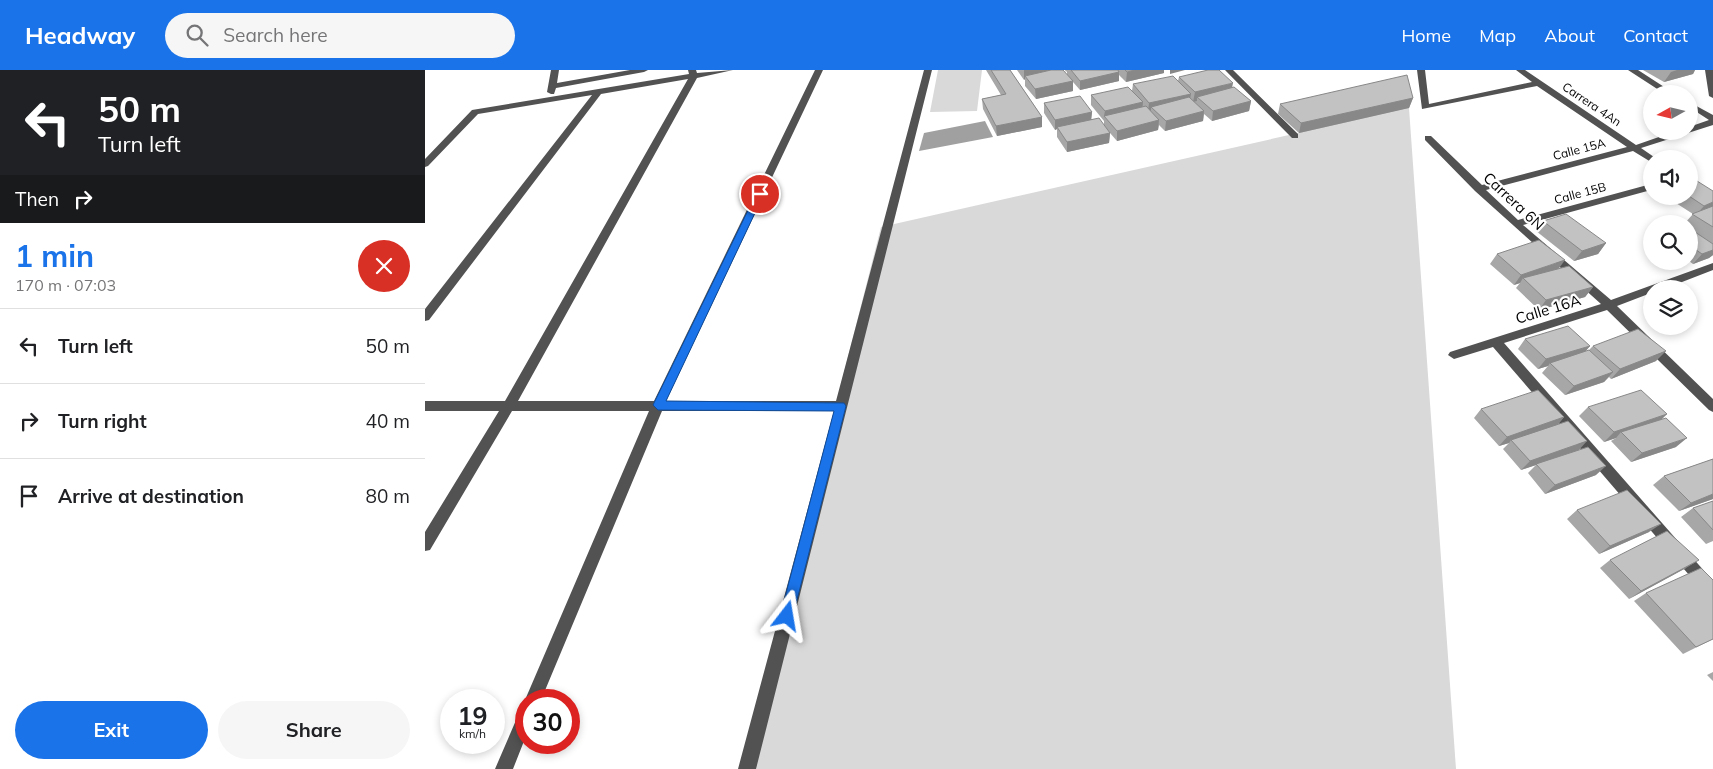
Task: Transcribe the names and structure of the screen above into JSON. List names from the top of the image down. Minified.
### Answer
{"streets":{"street":["Carrera 4An","Calle 15A","Calle 15B","Carrera 6N","Calle 16A"]},"crossings":[["Carrera 4An","Calle 15A"],["Calle 15A","Carrera 6N"],["Calle 15B","Carrera 6N"],["Carrera 6N","Calle 16A"]],"north":"left","page":{"header":"Headway","search":"Search here","nav":["Home","Map","About","Contact"],"turn":["50 m","Turn left"],"then":"Then","heading":["1 min","170 m · 07:03"],"list":[{"name":"Turn left","value":"50 m"},{"name":"Turn right","value":"40 m"},{"name":"Arrive at destination","value":"80 m"}],"speed":"19 km/h","limit":"30","buttons":["Exit","Share"]}}
